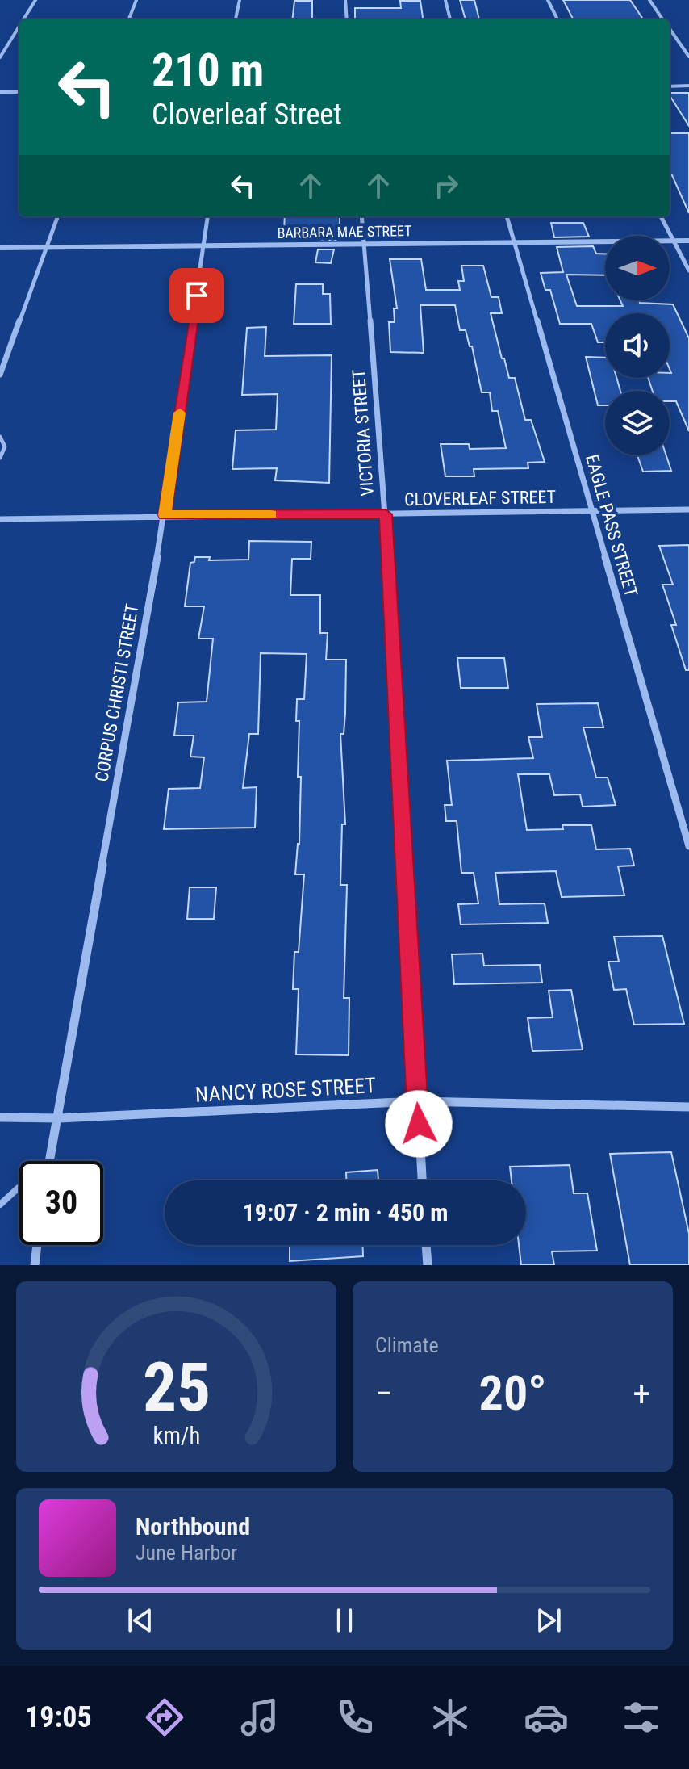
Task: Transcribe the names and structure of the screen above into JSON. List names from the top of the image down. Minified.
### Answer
{"streets":{"street":["BARBARA MAE STREET","VICTORIA STREET","CLOVERLEAF STREET","EAGLE PASS STREET","CORPUS CHRISTI STREET","NANCY ROSE STREET"]},"crossings":[["BARBARA MAE STREET","VICTORIA STREET"],["BARBARA MAE STREET","EAGLE PASS STREET"],["BARBARA MAE STREET","CORPUS CHRISTI STREET"],["VICTORIA STREET","CLOVERLEAF STREET"],["VICTORIA STREET","NANCY ROSE STREET"],["CLOVERLEAF STREET","EAGLE PASS STREET"],["CLOVERLEAF STREET","CORPUS CHRISTI STREET"],["CORPUS CHRISTI STREET","NANCY ROSE STREET"]],"north":"right","page":{"turn":["210 m","Cloverleaf Street"],"limit":"30","trip":"19:07 · 2 min · 450 m","tile":"Climate","heat":["−","20°","+"],"song":["Northbound","June Harbor"],"tabs":"19:05","gauge":["25","km/h"]}}
